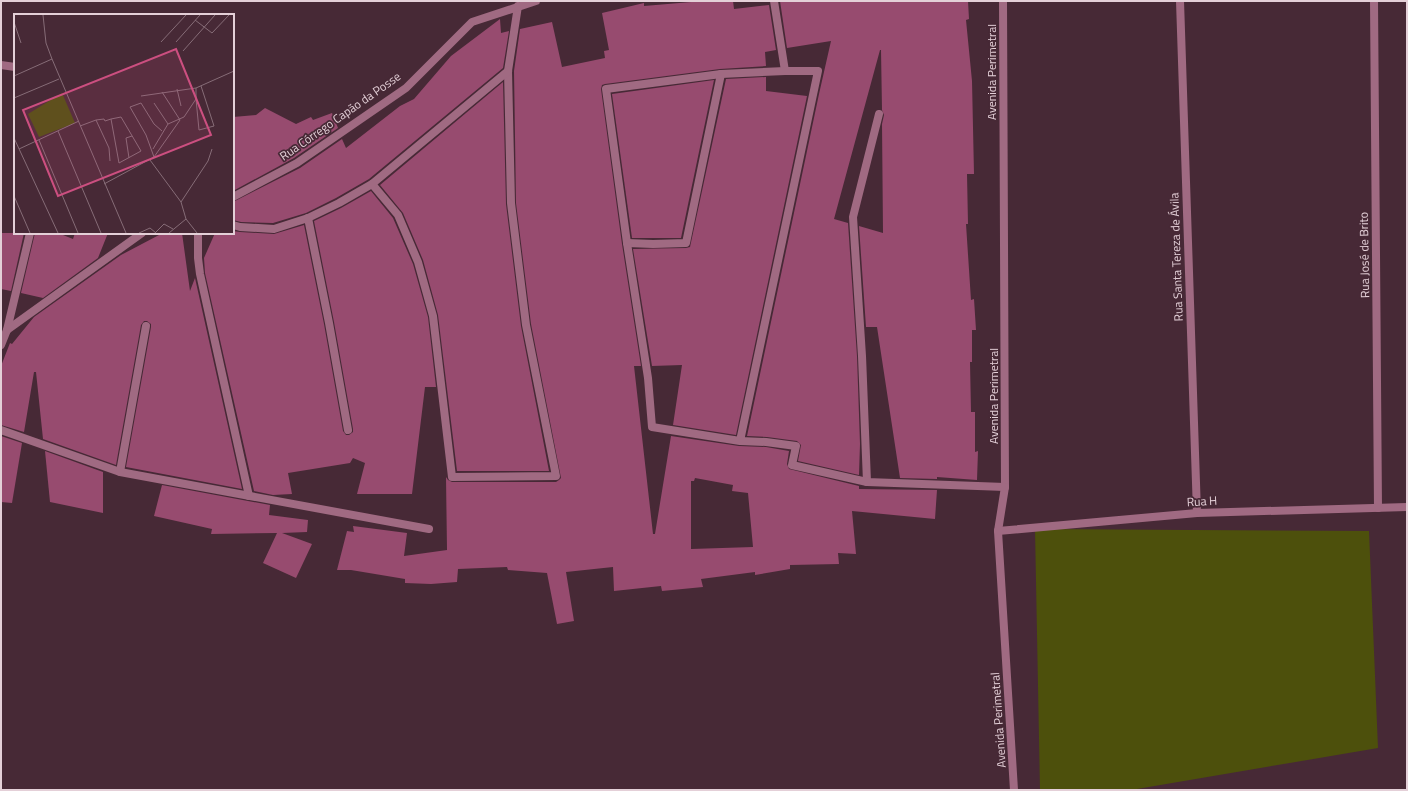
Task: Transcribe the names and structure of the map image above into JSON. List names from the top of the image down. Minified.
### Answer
{"streets":{"street":["Avenida Perimetral","Rua Córrego Capão da Posse","Rua José de Brito","Rua Santa Tereza de Ávila","Rua H"]},"crossings":[["Avenida Perimetral","Rua H"],["Rua José de Brito","Rua H"],["Rua Santa Tereza de Ávila","Rua H"]]}
